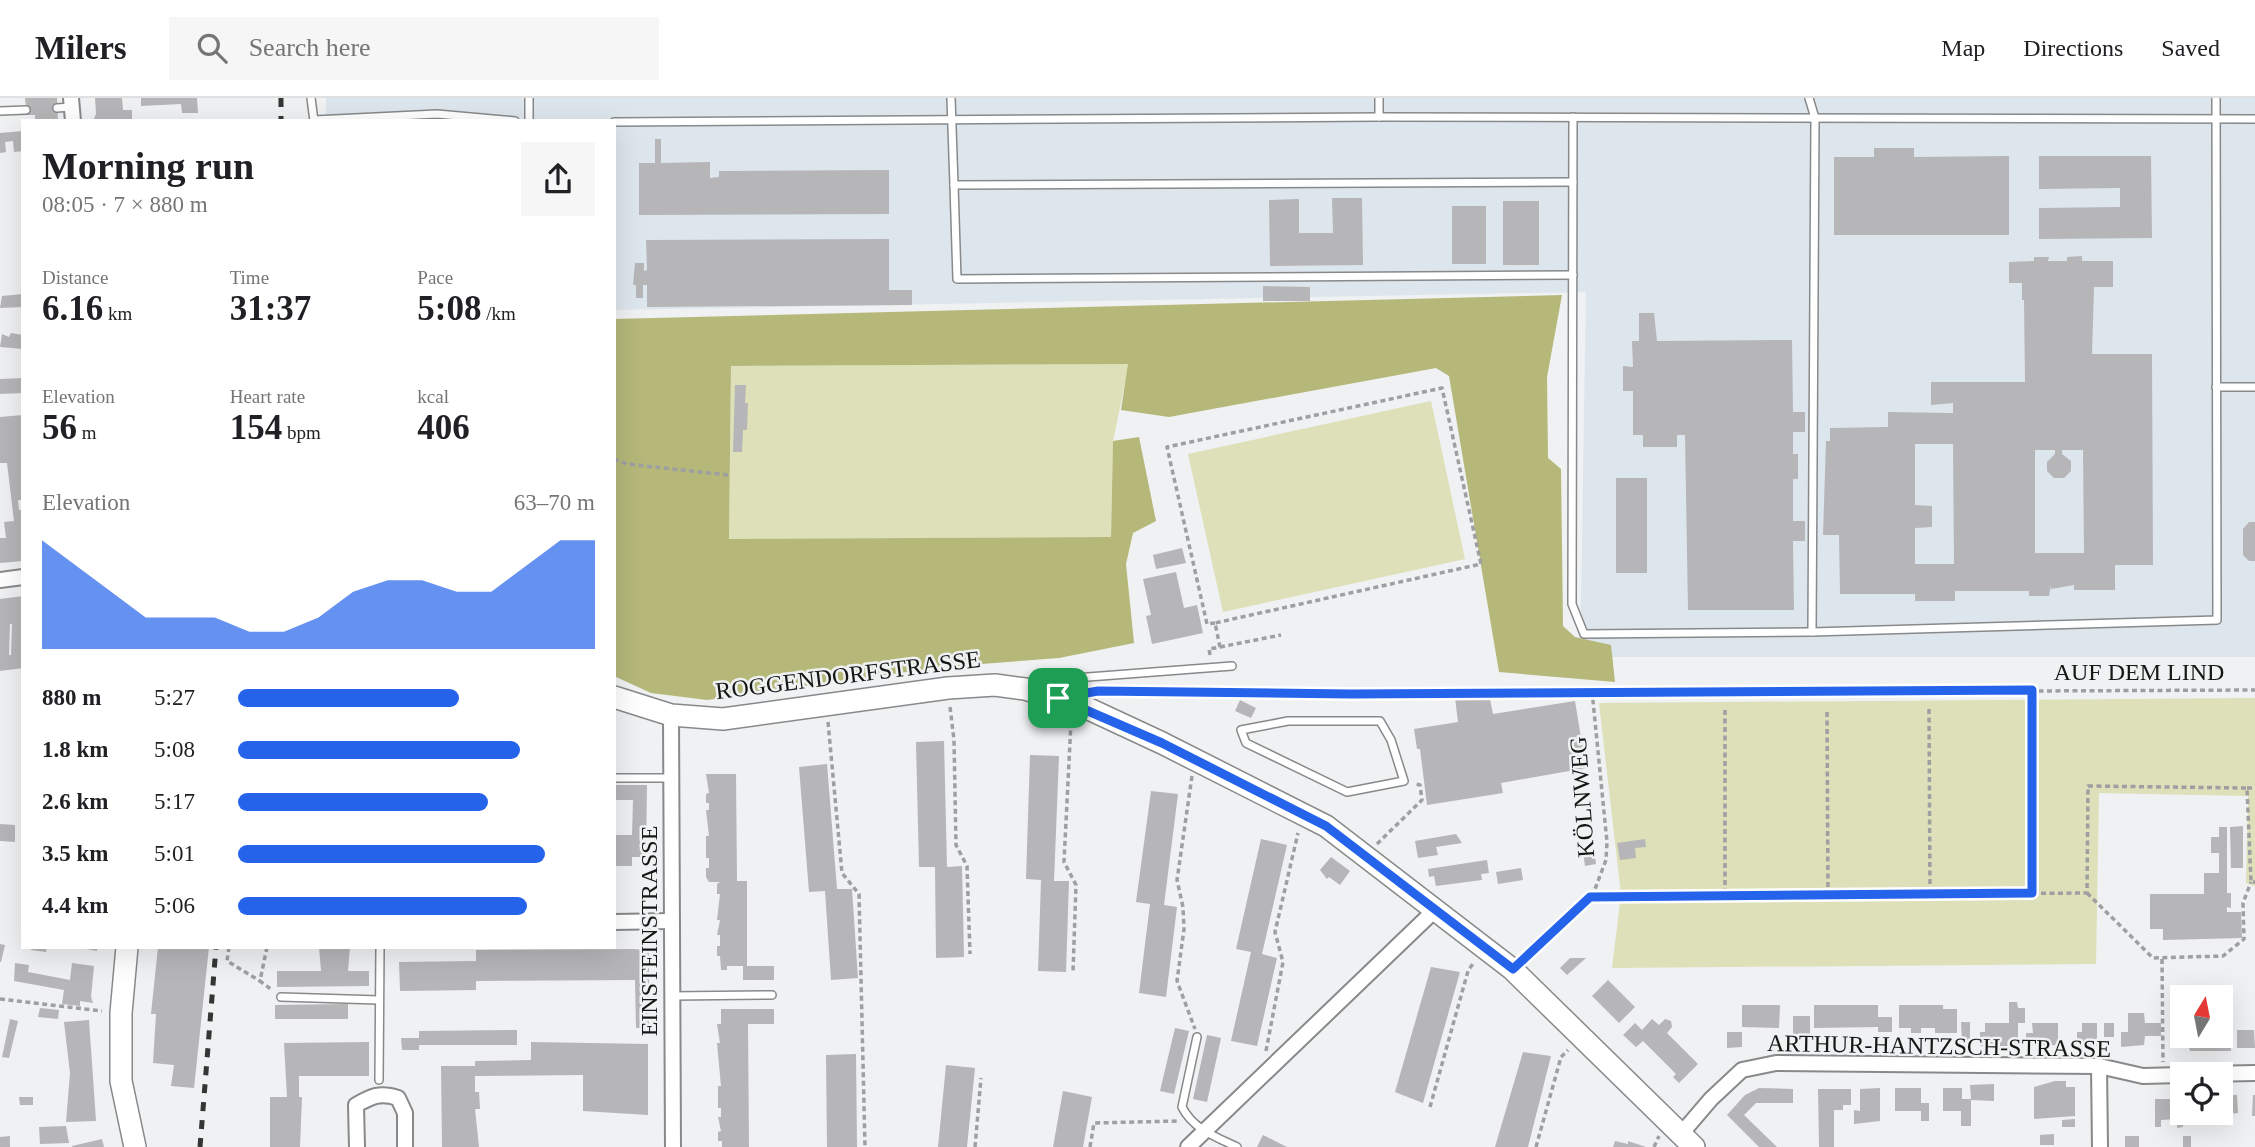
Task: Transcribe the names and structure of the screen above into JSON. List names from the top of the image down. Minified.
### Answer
{"streets":{"street":["ROGGENDORFSTRASSE","EINSTEINSTRASSE","ARTHUR-HANTZSCH-STRASSE"],"path":["AUF DEM LIND","KÖLNWEG"]},"crossings":[["AUF DEM LIND","ROGGENDORFSTRASSE"],["AUF DEM LIND","KÖLNWEG"],["ROGGENDORFSTRASSE","EINSTEINSTRASSE"],["ROGGENDORFSTRASSE","ARTHUR-HANTZSCH-STRASSE"]],"north":"top","page":{"header":"Milers","search":"Search here","nav":["Map","Directions","Saved"],"heading":["Morning run","08:05 · 7 × 880 m"],"stats":[["Distance","6.16 km"],["Time","31:37"],["Pace","5:08 /km"],["Elevation","56 m"],["Heart rate","154 bpm"],["kcal","406"]],"chart":["Elevation","63–70 m"],"list":[{"name":"880 m","note":"5:27"},{"name":"1.8 km","note":"5:08"},{"name":"2.6 km","note":"5:17"},{"name":"3.5 km","note":"5:01"},{"name":"4.4 km","note":"5:06"}]}}
